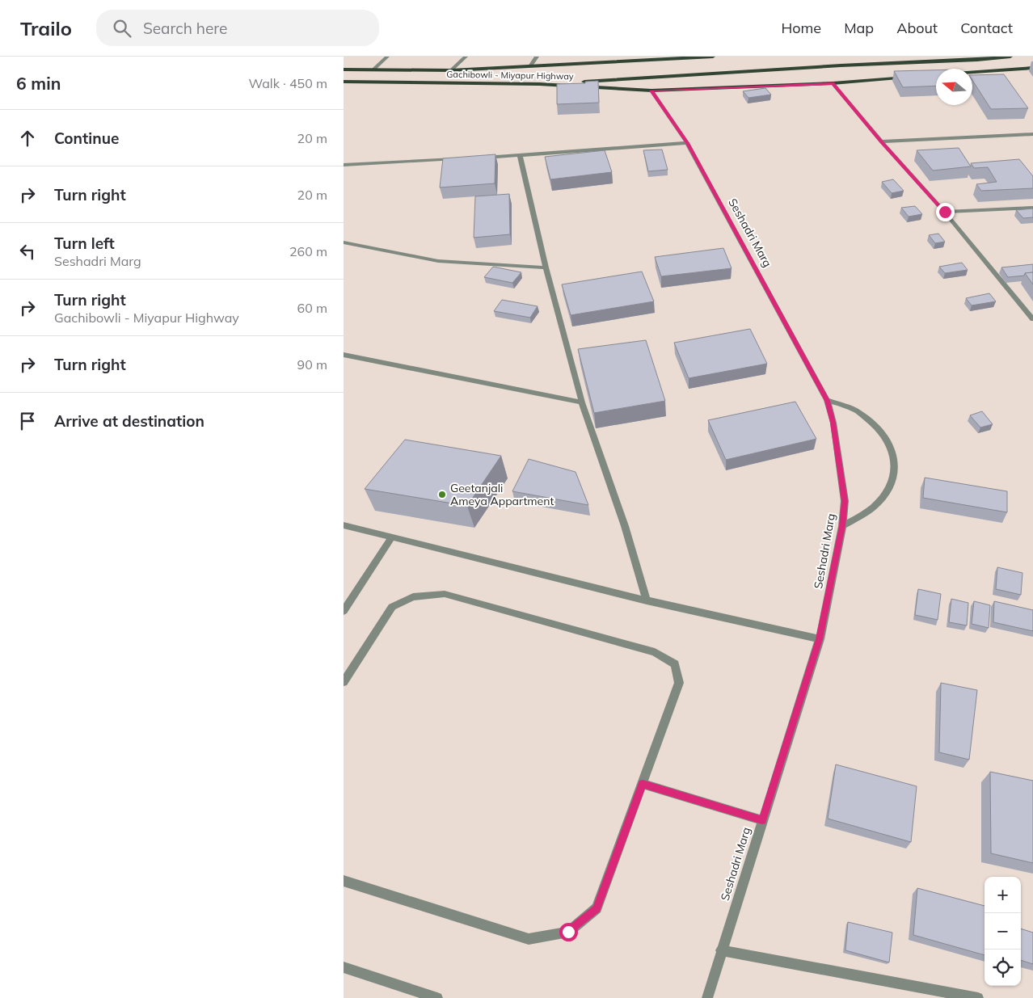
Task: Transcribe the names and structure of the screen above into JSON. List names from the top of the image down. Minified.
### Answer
{"streets":{"main road":["Gachibowli - Miyapur Highway"],"street":["Seshadri Marg"]},"crossings":[["Gachibowli - Miyapur Highway","Seshadri Marg"]],"places":["Geetanjali Ameya Appartment"],"north":"left","page":{"header":"Trailo","search":"Search here","nav":["Home","Map","About","Contact"],"heading":["6 min","Walk · 450 m"],"list":[["Continue","20 m"],["Turn right","20 m"],["Turn left","Seshadri Marg","260 m"],["Turn right","Gachibowli - Miyapur Highway","60 m"],["Turn right","90 m"],"Arrive at destination"],"map_buttons":["+","−"]}}
